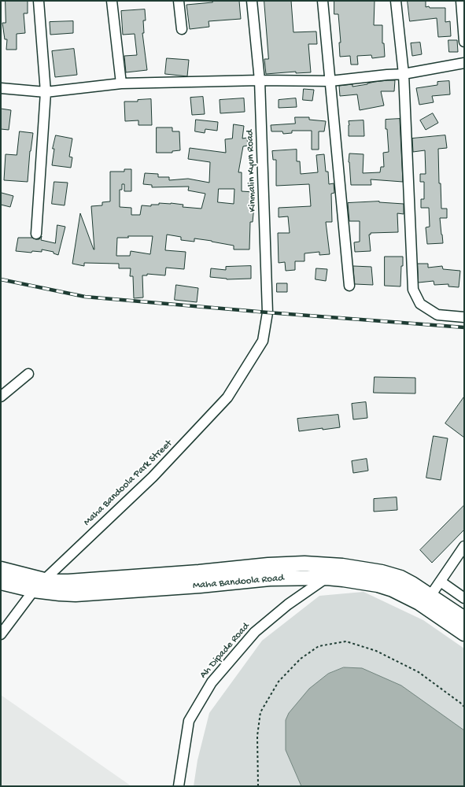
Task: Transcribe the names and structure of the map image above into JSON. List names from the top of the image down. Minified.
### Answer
{"streets":{"main road":["Maha Bandoola Road"],"street":["Kinmalin Kyun Road","Maha Bandoola Park Street","Ah Dipade Road"]},"crossings":[["Kinmalin Kyun Road","Maha Bandoola Park Street"],["Maha Bandoola Park Street","Maha Bandoola Road"],["Maha Bandoola Road","Ah Dipade Road"]]}
